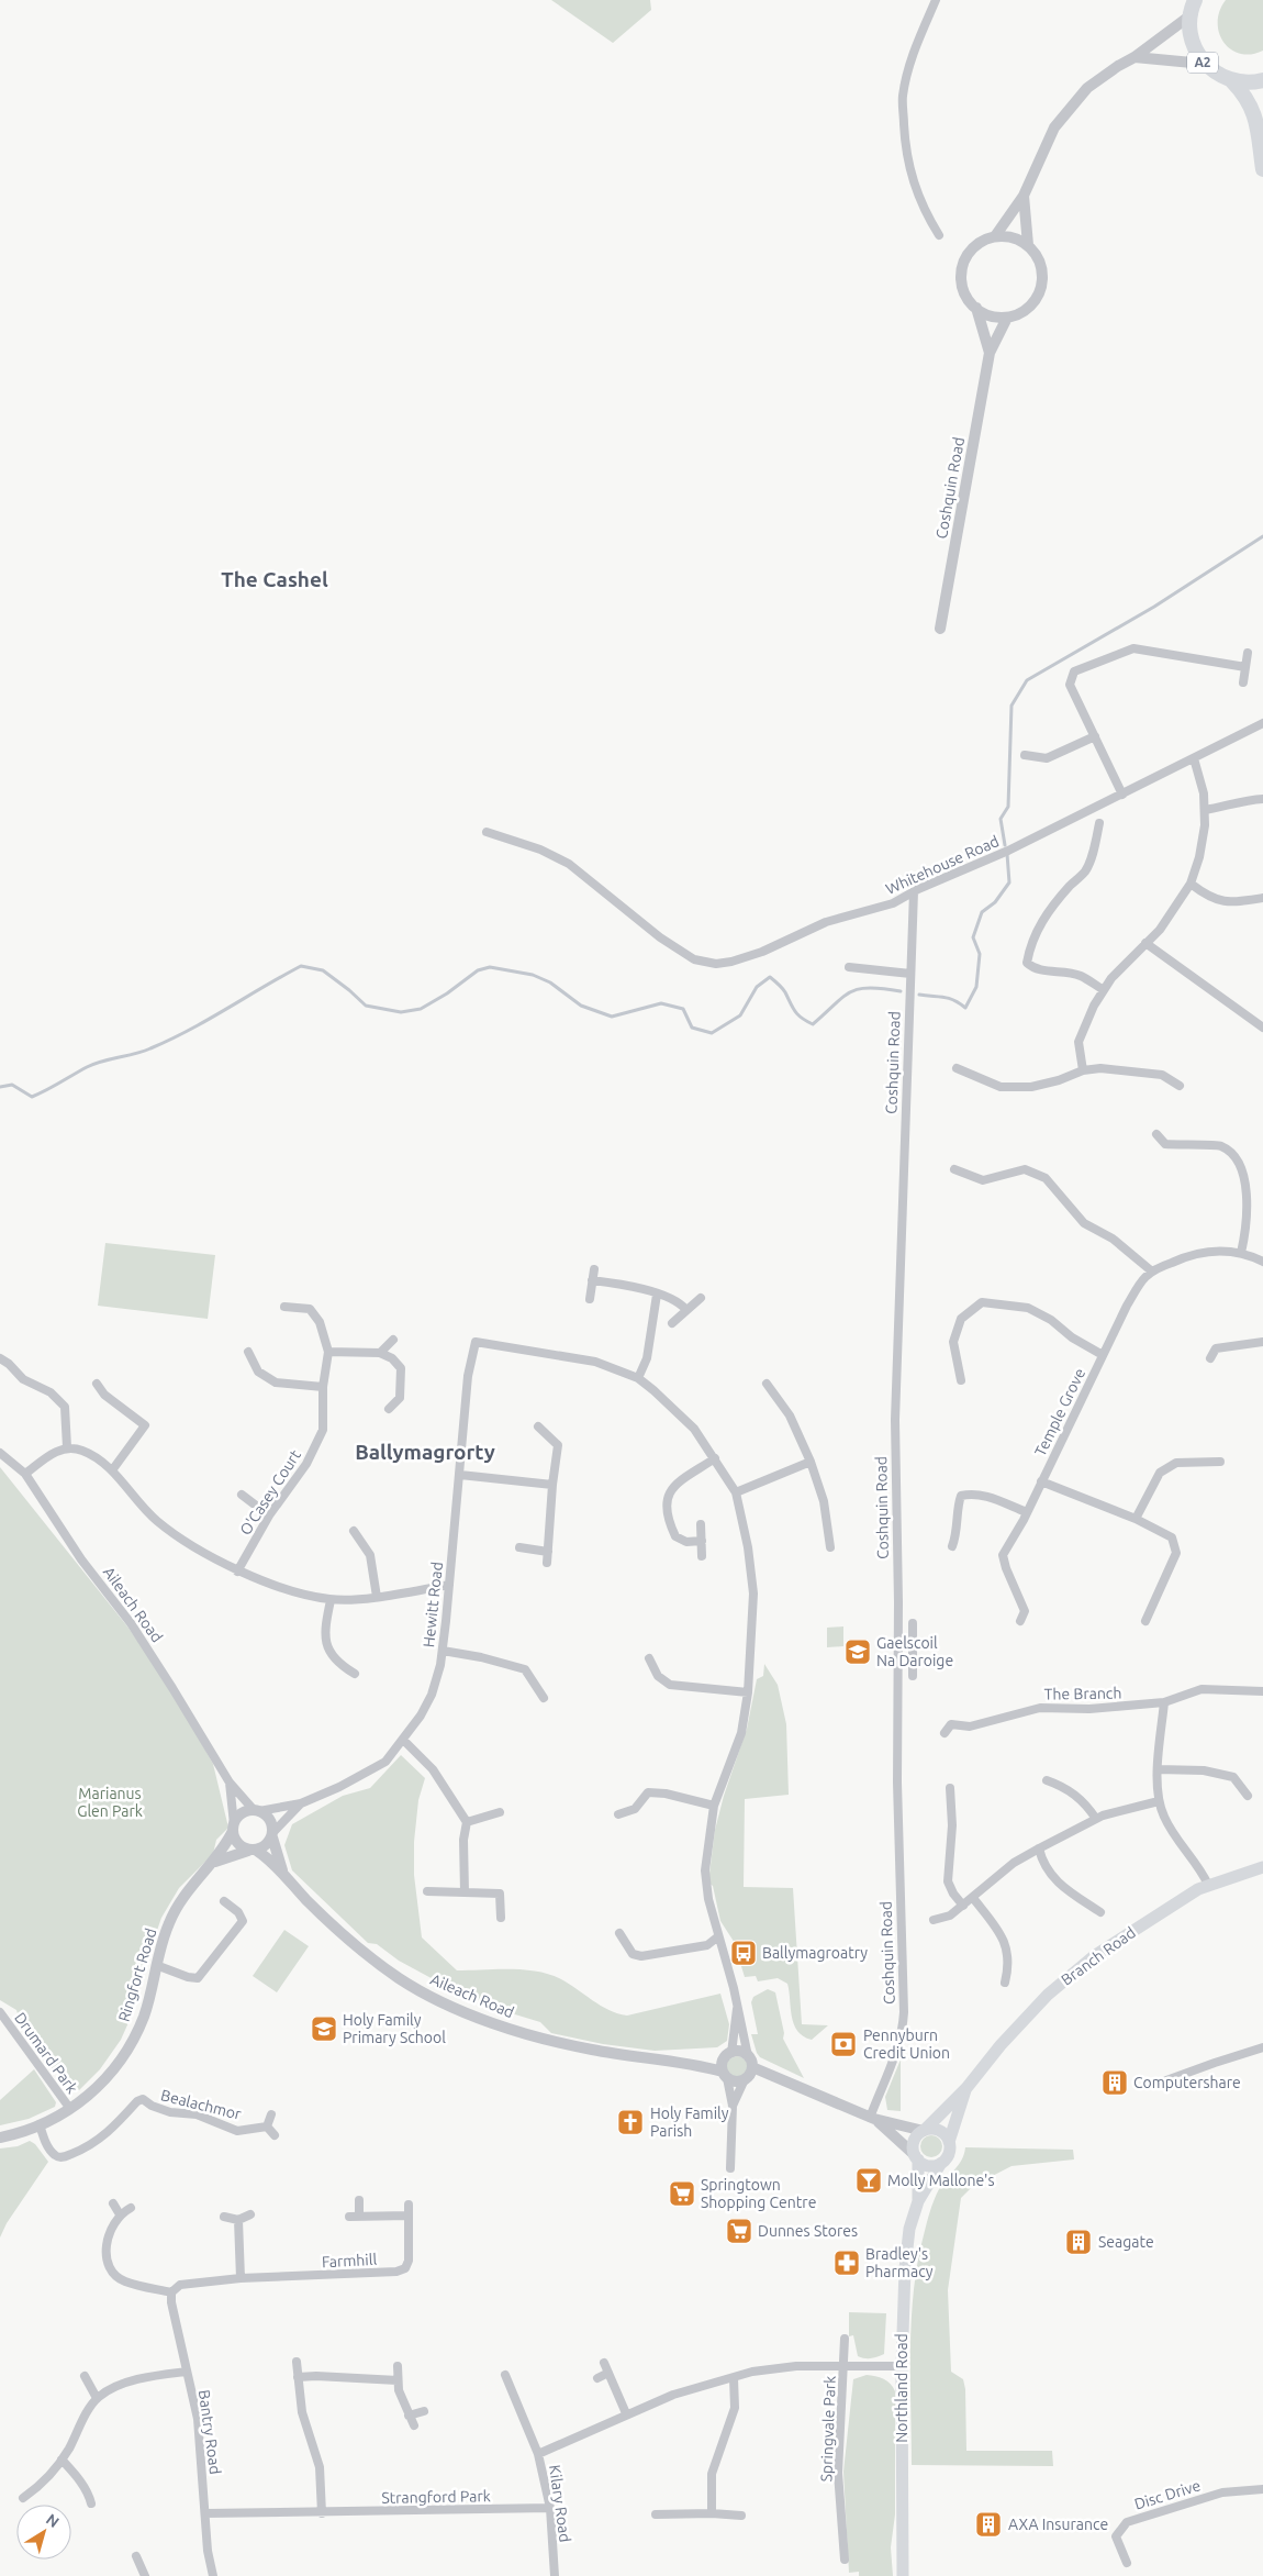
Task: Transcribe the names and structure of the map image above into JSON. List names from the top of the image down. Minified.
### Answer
{"streets":{"highway":["A2"],"main road":["Branch Road","Northland Road"],"street":["Coshquin Road","Whitehouse Road","Temple Grove","O'Casey Court","Aileach Road","Hewitt Road","The Branch","Ringfort Road","Drumard Park","Bealachmor","Farmhill","Springvale Park","Bantry Road","Disc Drive","Strangford Park","Kilary Road"]},"crossings":[["Coshquin Road","Whitehouse Road"],["Aileach Road","Hewitt Road"],["Aileach Road","Ringfort Road"],["Hewitt Road","Ringfort Road"],["Branch Road","Northland Road"],["Ringfort Road","Drumard Park"],["Ringfort Road","Bealachmor"],["Farmhill","Bantry Road"],["Northland Road","Springvale Park"],["Springvale Park","Kilary Road"],["Bantry Road","Strangford Park"],["Strangford Park","Kilary Road"]],"districts":["The Cashel","Ballymagrorty"],"parks":["Marianus Glen Park"],"places":{"school or university":["Gaelscoil Na Daroige","Holy Family Primary School"],"bus stop":["Ballymagroatry"],"bank":["Pennyburn Credit Union"],"building":["Computershare","Seagate","AXA Insurance"],"church":["Holy Family Parish"],"bar":["Molly Mallone's"],"supermarket":["Springtown Shopping Centre","Dunnes Stores"],"pharmacy":["Bradley's Pharmacy"]},"north":"top right"}
